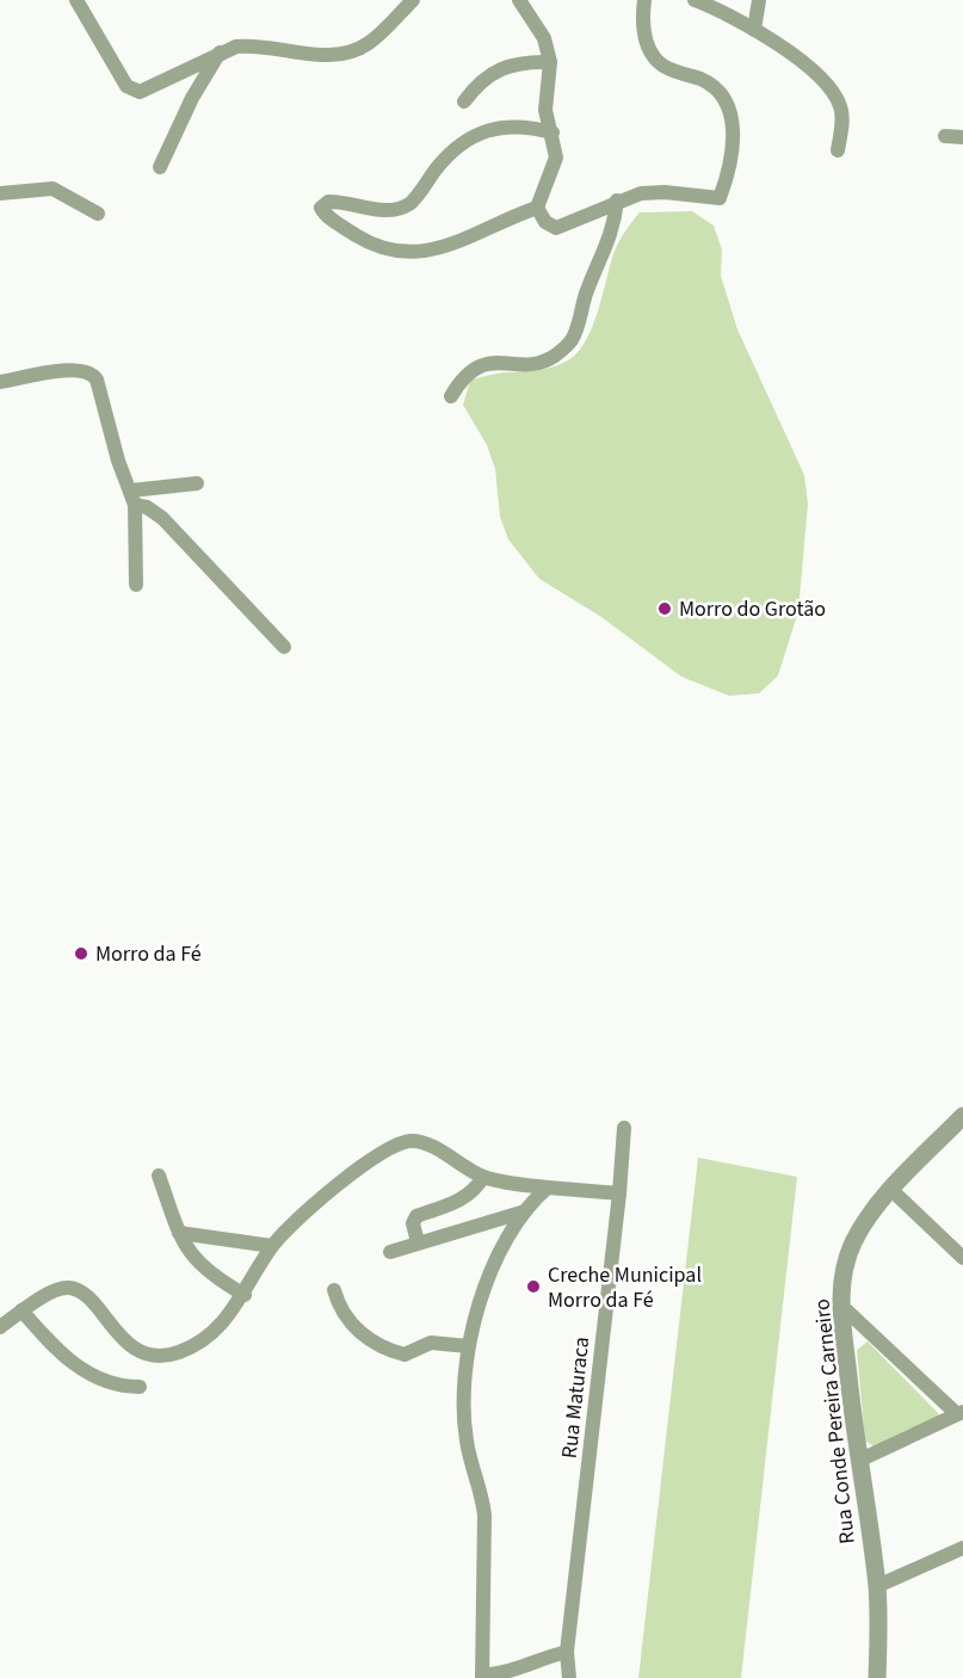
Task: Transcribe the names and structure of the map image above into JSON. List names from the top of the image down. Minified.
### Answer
{"streets":{"street":["Rua Maturaca","Rua Conde Pereira Carneiro"]},"places":["Morro do Grotão","Morro da Fé","Creche Municipal Morro da Fé"]}
